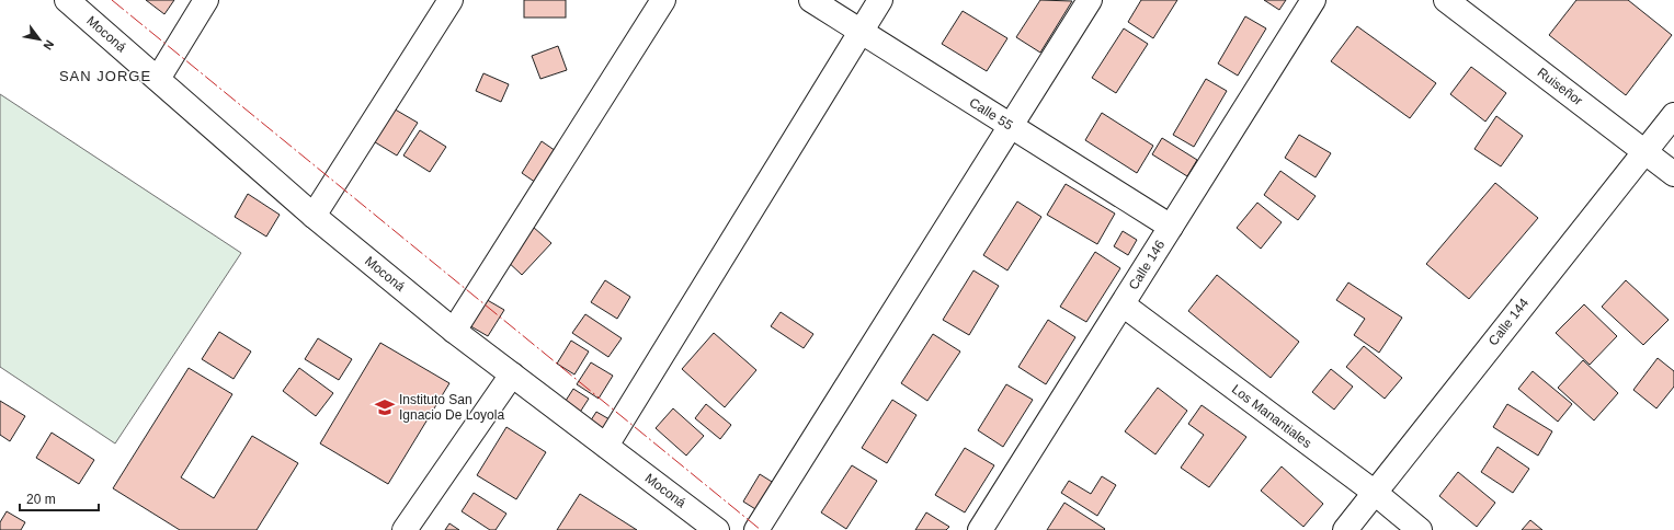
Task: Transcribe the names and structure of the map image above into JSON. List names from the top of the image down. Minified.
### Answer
{"streets":{"street":["Moconá","Ruiseñor","Calle 55","Calle 146","Calle 144","Los Manantiales"]},"crossings":[["Ruiseñor","Calle 144"],["Calle 55","Calle 146"],["Calle 146","Los Manantiales"],["Calle 144","Los Manantiales"]],"districts":["SAN JORGE"],"places":{"school or university":["Instituto San Ignacio De Loyola"]},"scale_bar":"20 m","north":"bottom right"}
